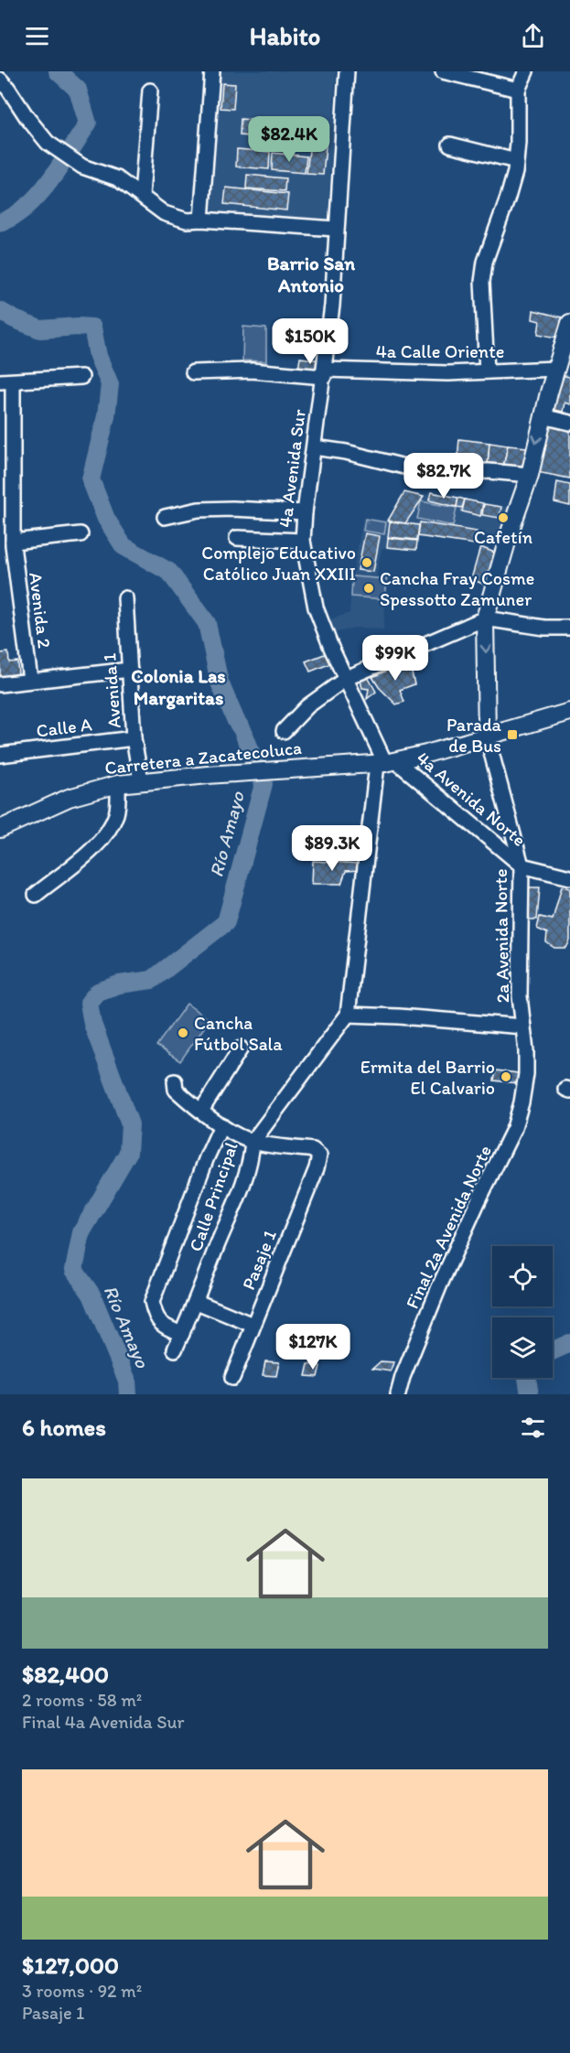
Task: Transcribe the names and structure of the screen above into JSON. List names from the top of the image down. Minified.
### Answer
{"streets":{"main road":["Carretera a Zacatecoluca"],"street":["4a Calle Oriente","4a Avenida Sur","Avenida 2","Avenida 1","Calle A","4a Avenida Norte","2a Avenida Norte","Calle Principal","Final 2a Avenida Norte","Pasaje 1"]},"crossings":[["4a Calle Oriente","4a Avenida Sur"],["4a Avenida Sur","Carretera a Zacatecoluca"],["4a Avenida Sur","4a Avenida Norte"],["Avenida 1","Calle A"],["Avenida 1","Carretera a Zacatecoluca"],["Carretera a Zacatecoluca","4a Avenida Norte"],["Carretera a Zacatecoluca","2a Avenida Norte"],["4a Avenida Norte","2a Avenida Norte"],["2a Avenida Norte","Final 2a Avenida Norte"],["Calle Principal","Pasaje 1"]],"districts":["Barrio San Antonio","Colonia Las Margaritas"],"water":["Río Amayo"],"places":{"other":["Cafetín","Complejo Educativo Católico Juan XXIII","Cancha Fray Cosme Spessotto Zamuner","Cancha Fútbol Sala","Ermita del Barrio El Calvario"],"transit":["Parada de Bus"]},"page":{"header":"Habito","price":["$82.4K","$150K","$82.7K","$99K","$89.3K","$127K"],"heading":"6 homes","list":[{"name":"$82,400","note":"2 rooms · 58 m² · Final 4a Avenida Sur"},{"name":"$127,000","note":"3 rooms · 92 m² · Pasaje 1"}]}}
